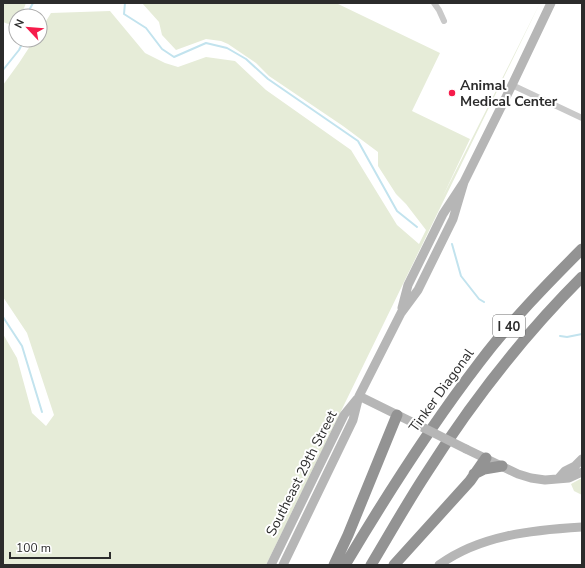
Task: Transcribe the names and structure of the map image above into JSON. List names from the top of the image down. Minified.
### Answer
{"streets":{"highway":["I 40","Tinker Diagonal"],"main road":["Southeast 29th Street"]},"places":["Animal Medical Center"],"scale_bar":"100 m","north":"top left"}
